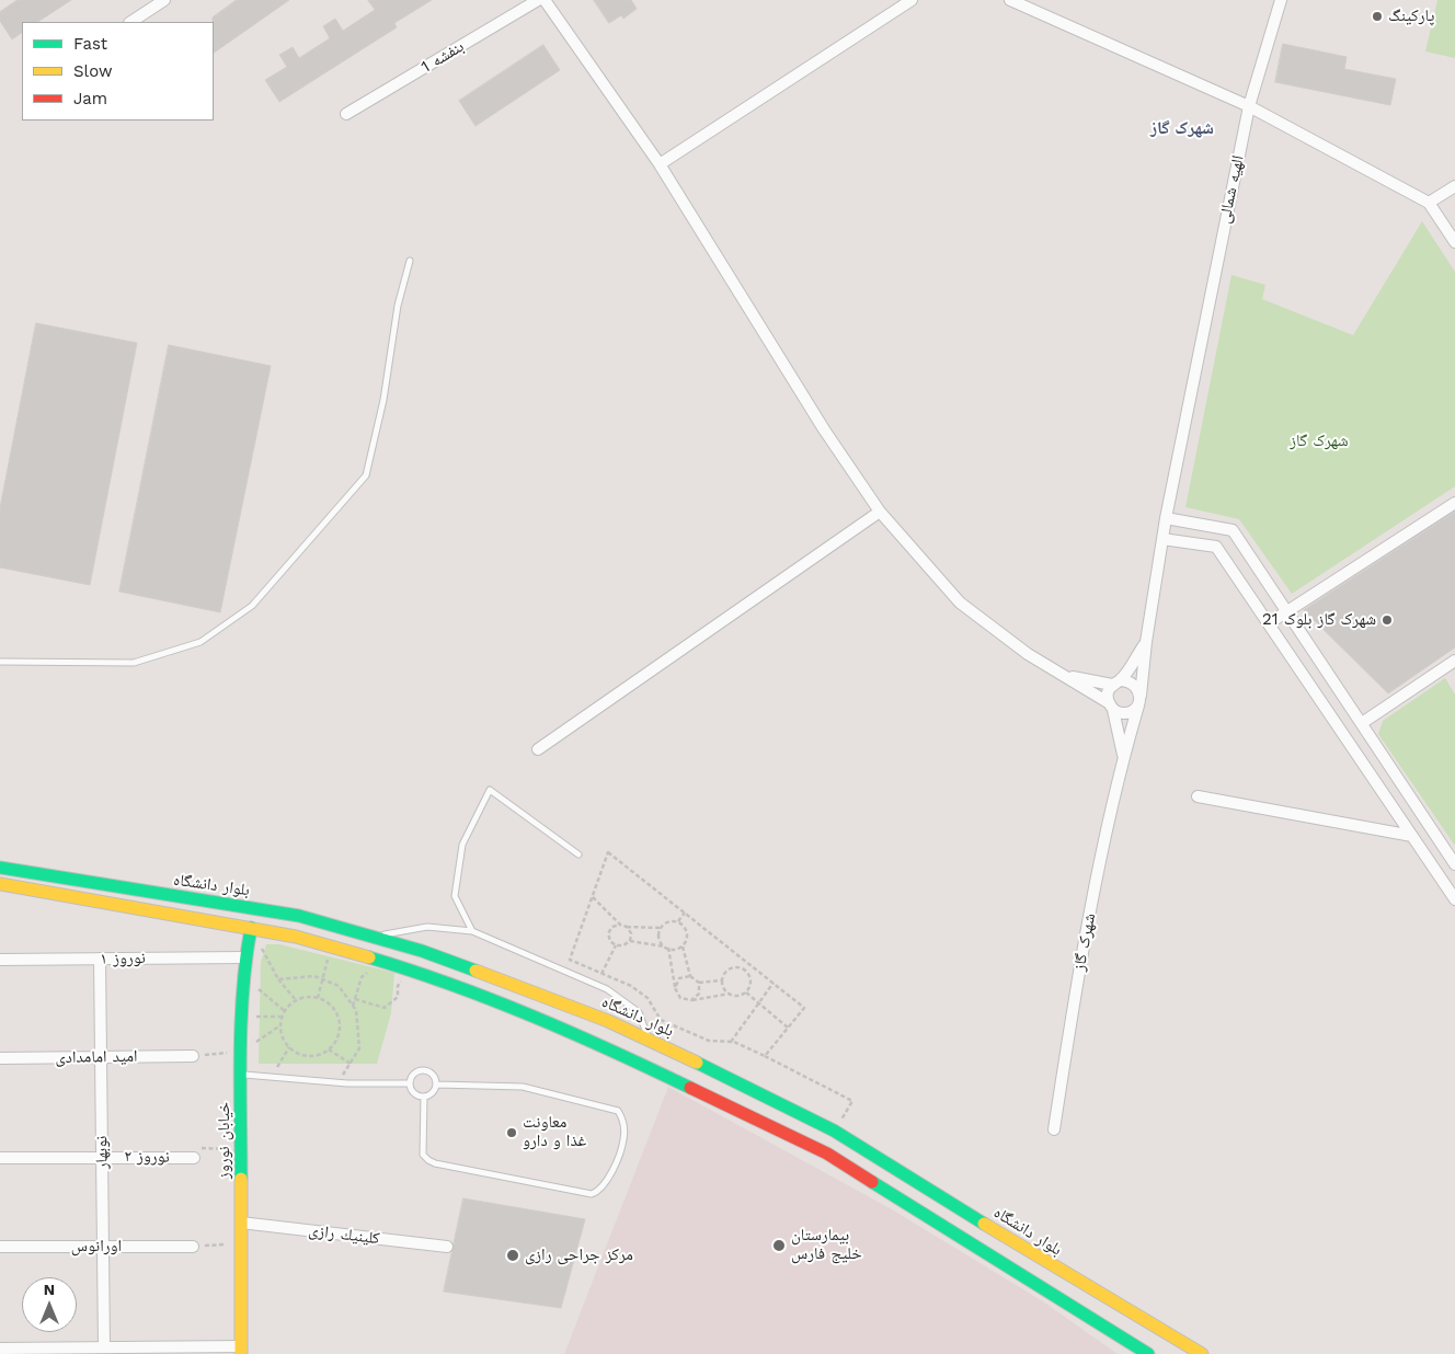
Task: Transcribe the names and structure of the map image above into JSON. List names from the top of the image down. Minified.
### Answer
{"streets":{"main road":["بلوار دانشگاه","خیابان نوروز"],"street":["بنفشه 1","الهیه شمالی","شهرک گاز","نوروز ۱","امید امامدادی","نوبهار","نوروز ۲","كلينيك رازی","اورانوس"]},"crossings":[["الهیه شمالی","شهرک گاز"],["نوروز ۱","خیابان نوروز"],["نوروز ۱","نوبهار"],["امید امامدادی","نوبهار"],["خیابان نوروز","كلينيك رازی"],["نوبهار","نوروز ۲"],["نوبهار","اورانوس"]],"districts":["شهرک گاز"],"parks":["شهرک گاز"],"places":["پارکینگ","شهرک گاز بلوک 21","معاونت غذا و دارو","بیمارستان خلیج فارس","مرکز جراحی رازی"],"legend":["Fast","Slow","Jam"],"north":"top"}
